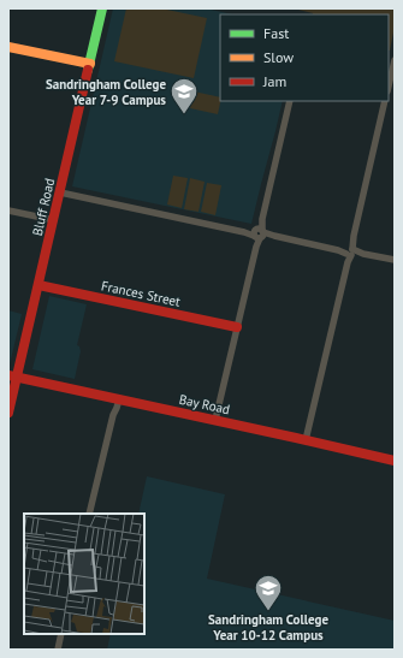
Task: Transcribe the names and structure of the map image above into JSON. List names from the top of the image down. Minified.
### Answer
{"streets":{"main road":["Bluff Road","Frances Street","Bay Road"]},"crossings":[["Bluff Road","Frances Street"],["Bluff Road","Bay Road"]],"places":{"school or university":["Sandringham College Year 7-9 Campus","Sandringham College Year 10-12 Campus"]},"legend":["Fast","Slow","Jam"]}
